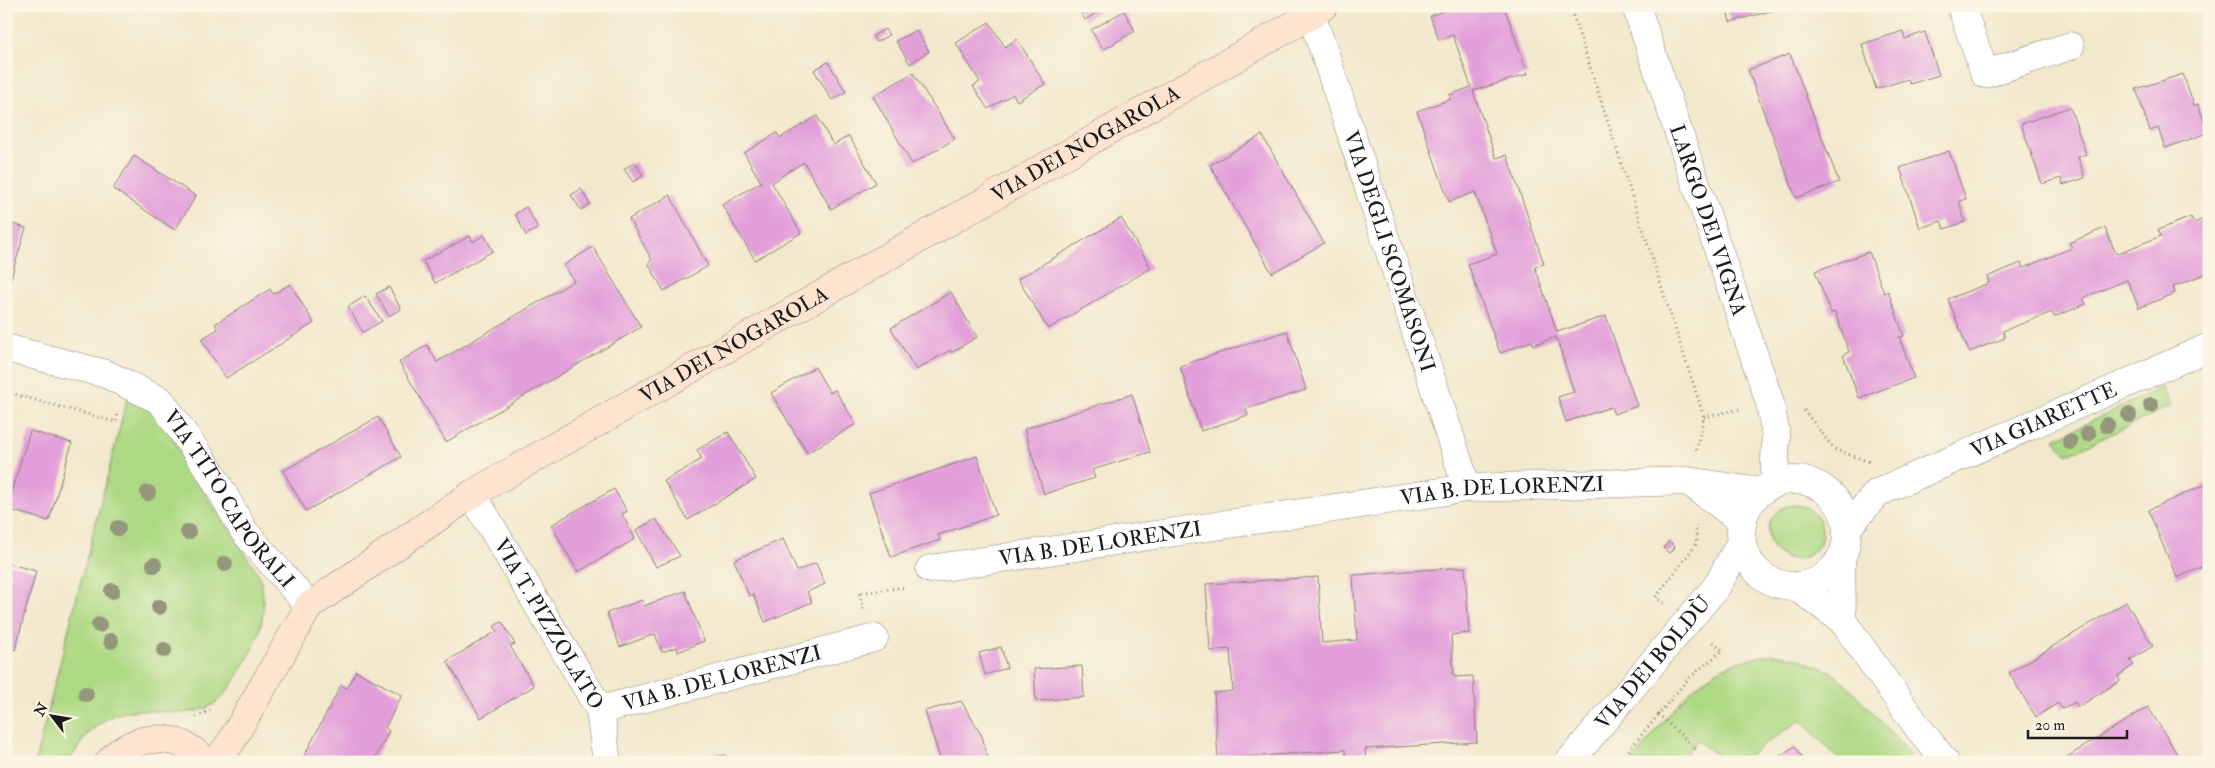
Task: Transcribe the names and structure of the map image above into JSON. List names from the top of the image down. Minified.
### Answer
{"streets":{"street":["VIA DEI NOGAROLA","LARGO DEI VIGNA","VIA DEGLI SCOMASONI","VIA GIARETTE","VIA B. DE LORENZI","VIA TITO CAPORALI","VIA T. PIZZOLATO","VIA DEI BOLDÙ"]},"crossings":[["VIA DEI NOGAROLA","VIA DEGLI SCOMASONI"],["VIA DEI NOGAROLA","VIA TITO CAPORALI"],["VIA DEI NOGAROLA","VIA T. PIZZOLATO"],["LARGO DEI VIGNA","VIA GIARETTE"],["LARGO DEI VIGNA","VIA B. DE LORENZI"],["LARGO DEI VIGNA","VIA DEI BOLDÙ"],["VIA DEGLI SCOMASONI","VIA B. DE LORENZI"],["VIA GIARETTE","VIA B. DE LORENZI"],["VIA GIARETTE","VIA DEI BOLDÙ"],["VIA B. DE LORENZI","VIA T. PIZZOLATO"],["VIA B. DE LORENZI","VIA DEI BOLDÙ"]],"scale_bar":"20 m","north":"top left"}
